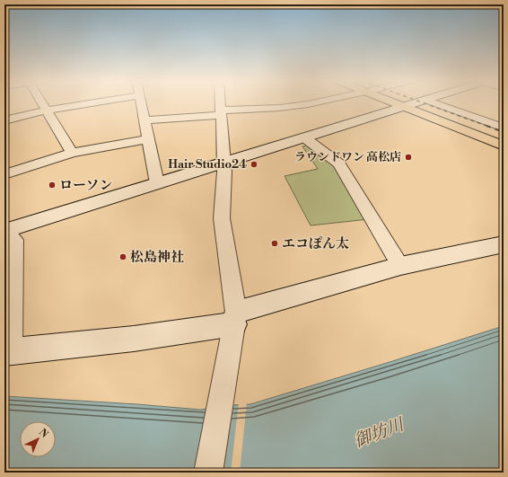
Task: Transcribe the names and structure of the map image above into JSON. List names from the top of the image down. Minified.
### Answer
{"water":["御坊川"],"places":["ラウンドワン 高松店","Hair Studio24","ローソン","エコぽん太","松島神社"],"north":"top right"}
